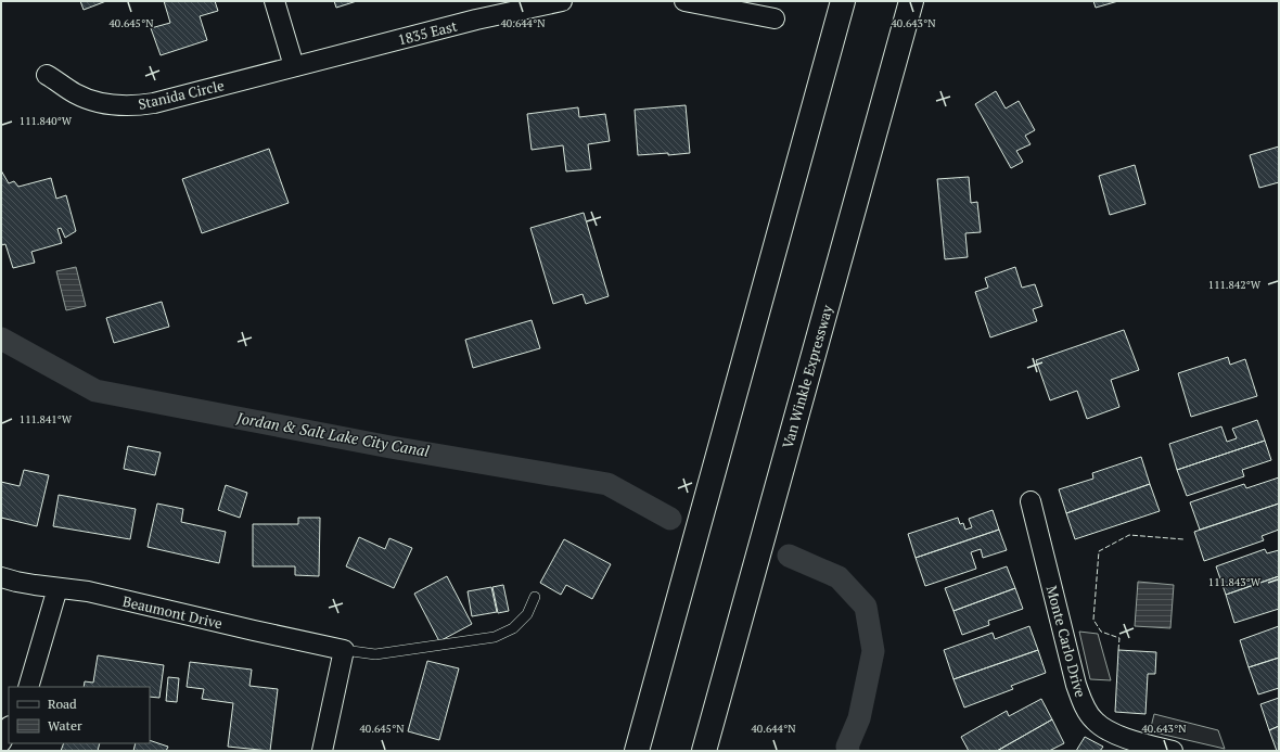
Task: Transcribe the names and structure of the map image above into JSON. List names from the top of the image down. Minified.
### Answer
{"streets":{"main road":["Van Winkle Expressway"],"street":["1835 East","Stanida Circle","Beaumont Drive","Monte Carlo Drive"]},"crossings":[["1835 East","Stanida Circle"]],"water":["Jordan & Salt Lake City Canal"],"legend":["Road","Water"],"coordinates":["40.645°N","40.644°N","40.643°N","111.840°W","111.842°W","111.841°W","111.843°W"]}
